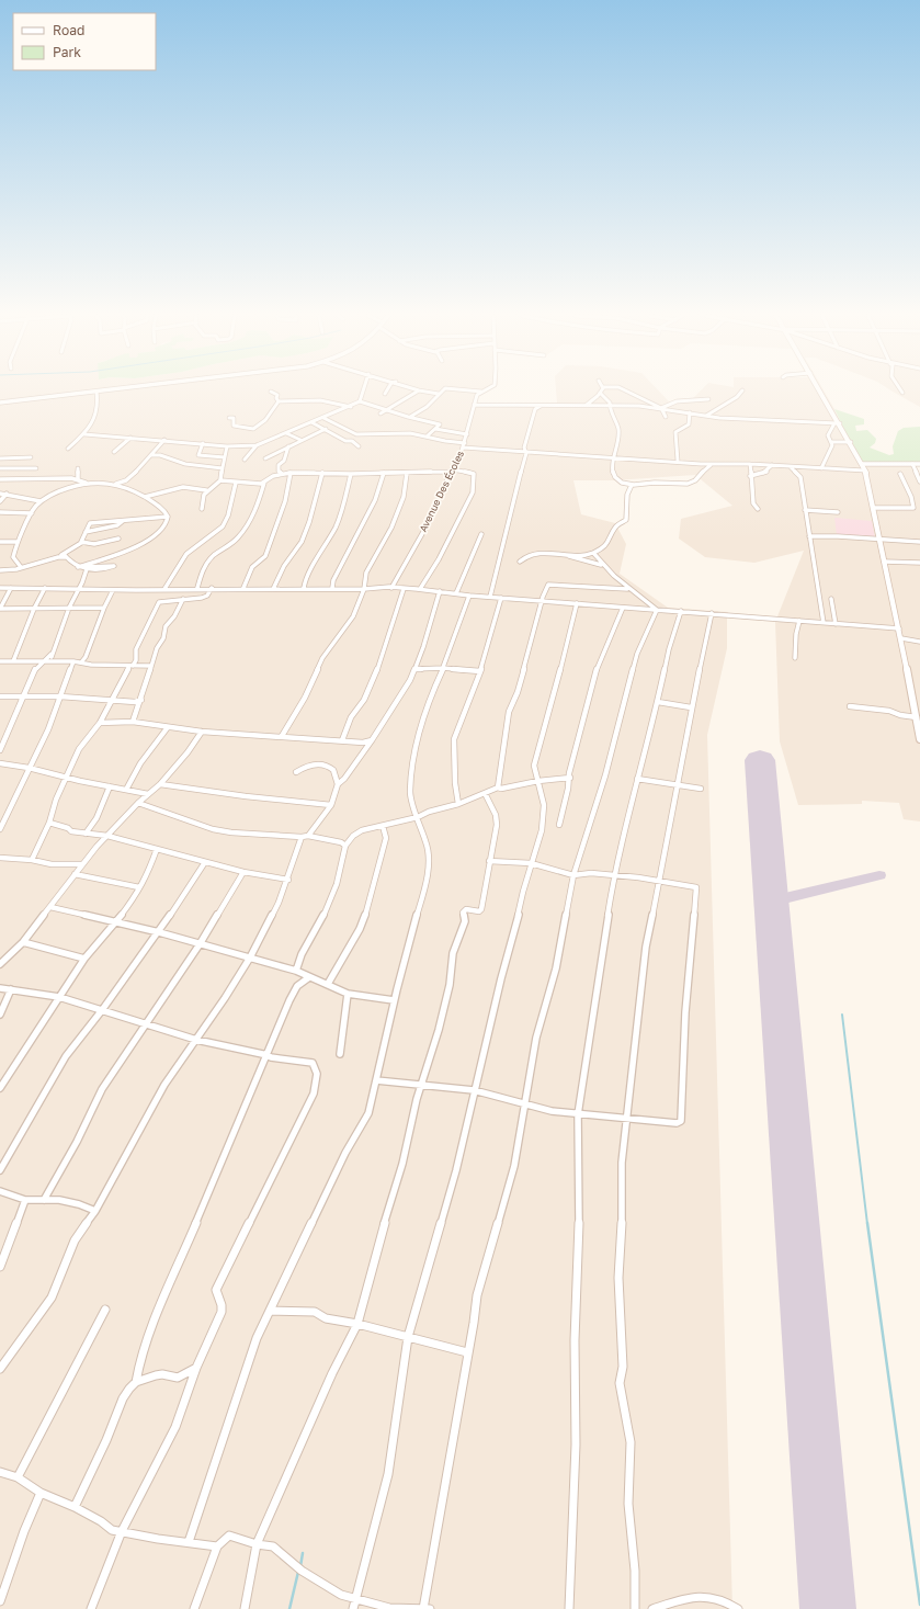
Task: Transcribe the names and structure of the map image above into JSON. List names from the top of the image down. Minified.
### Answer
{"streets":{"street":["Avenue Des Écoles"]},"legend":["Road","Park"]}
